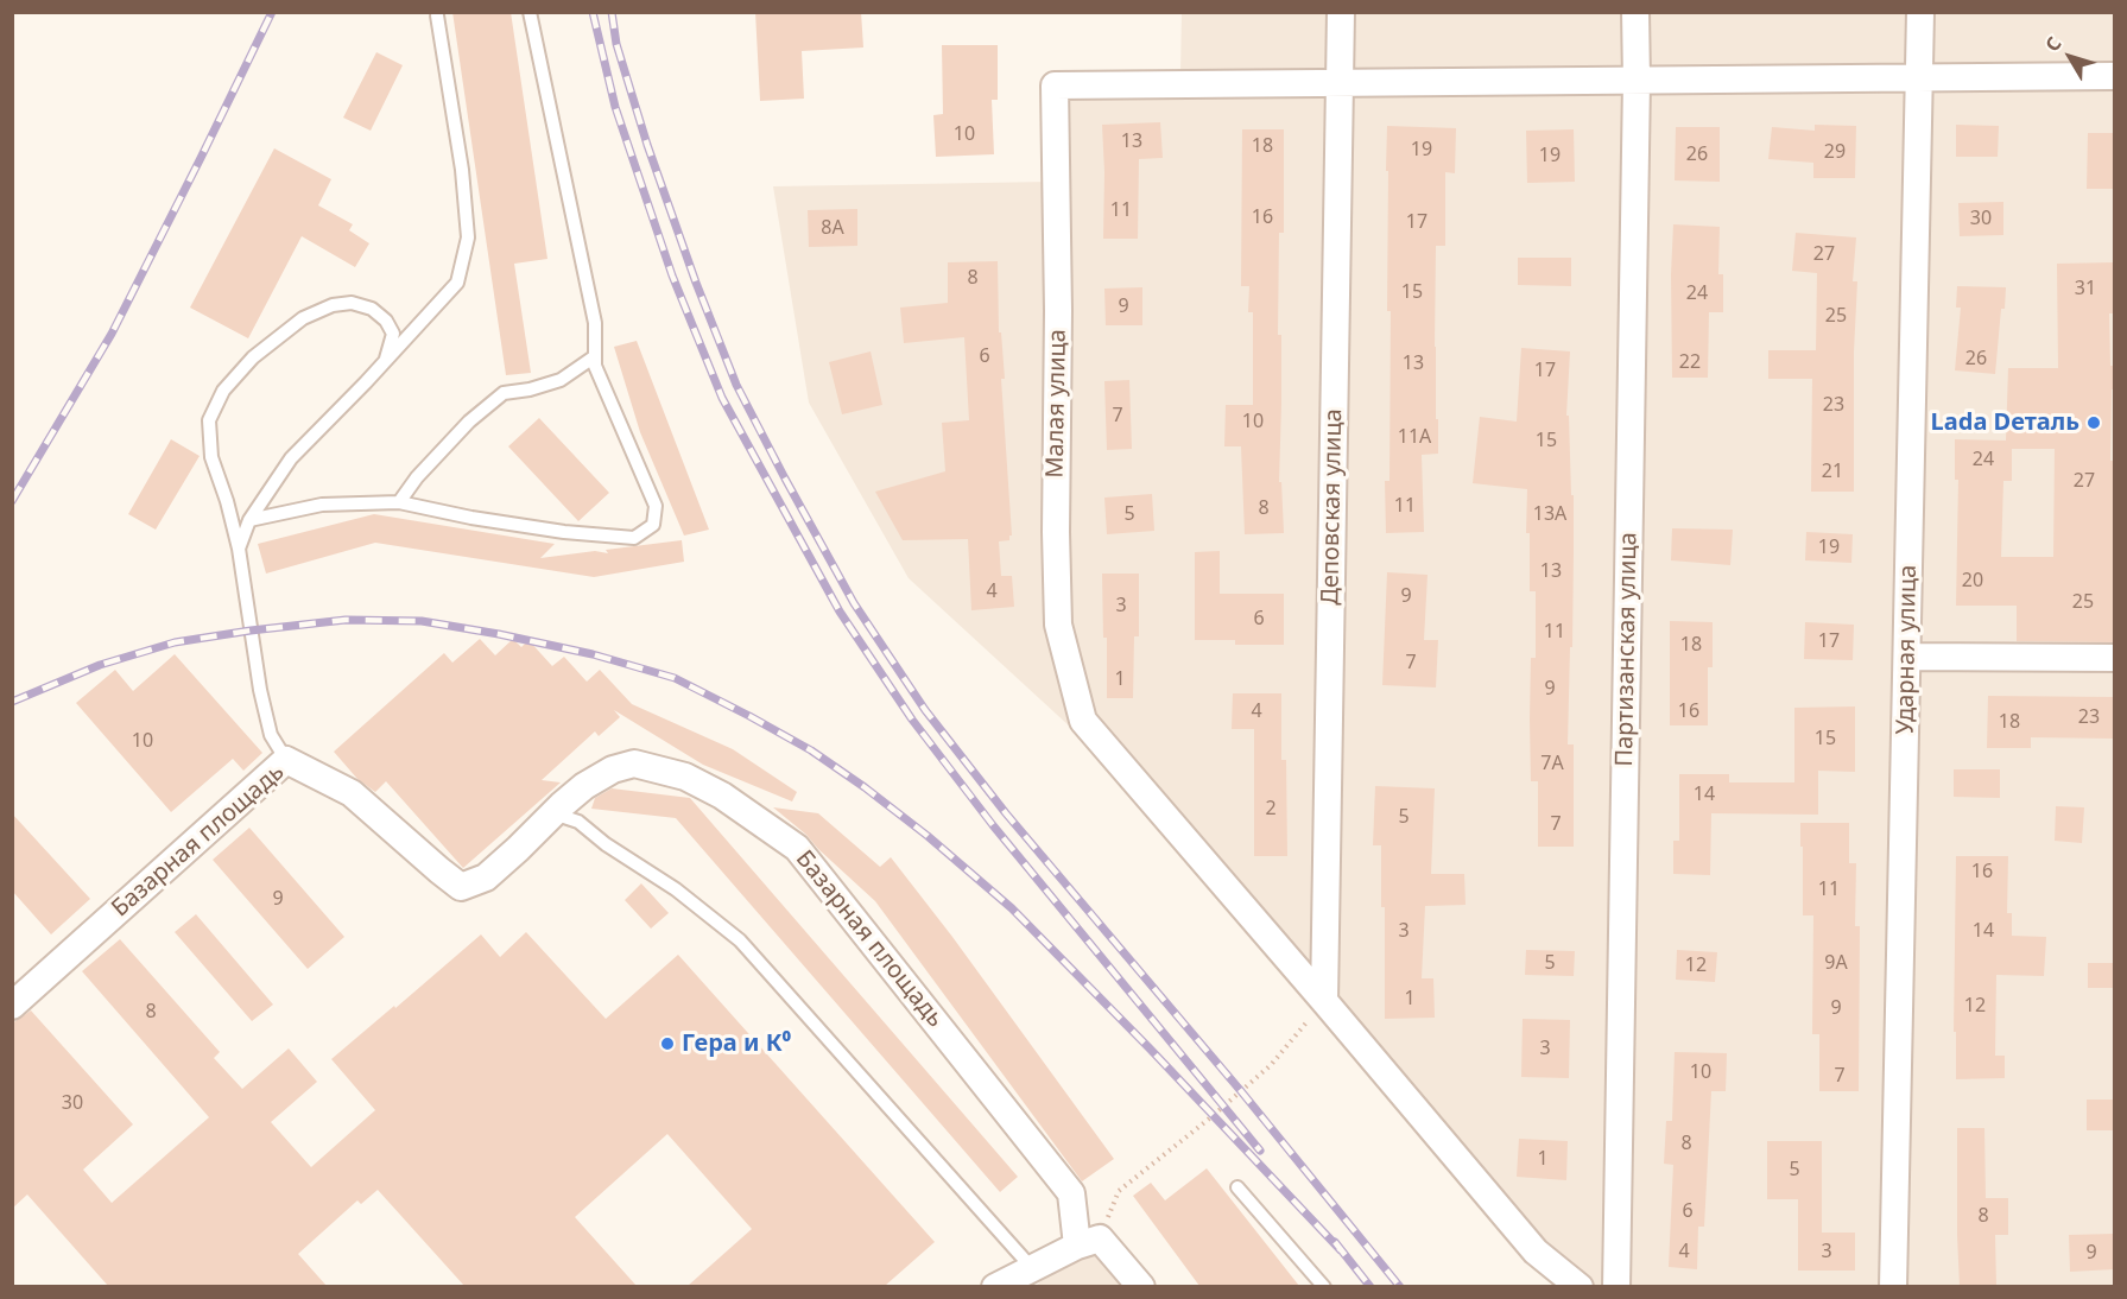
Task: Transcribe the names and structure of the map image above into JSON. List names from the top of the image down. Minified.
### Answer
{"streets":{"street":["Малая улица","Деповская улица","Партизанская улица","Ударная улица","Базарная площадь"]},"crossings":[["Малая улица","Деповская улица"]],"places":["Lada Dеталь","Гера и К⁰"],"house_numbers":["10","13","18","19","29","26","19","11","16","30","17","8А","27","8","31","15","24","9","25","6","26","22","13","17","23","7","10","11А","15","24","21","27","11","8","5","13А","19","13","20","4","9","25","3","6","11","17","18","7","1","9","4","16","23","18","15","10","7А","14","2","5","7","16","11","9","3","14","5","9А","12","1","12","9","8","3","10","7","30","8","1","5","6","8","4","3","9"],"north":"top left"}
